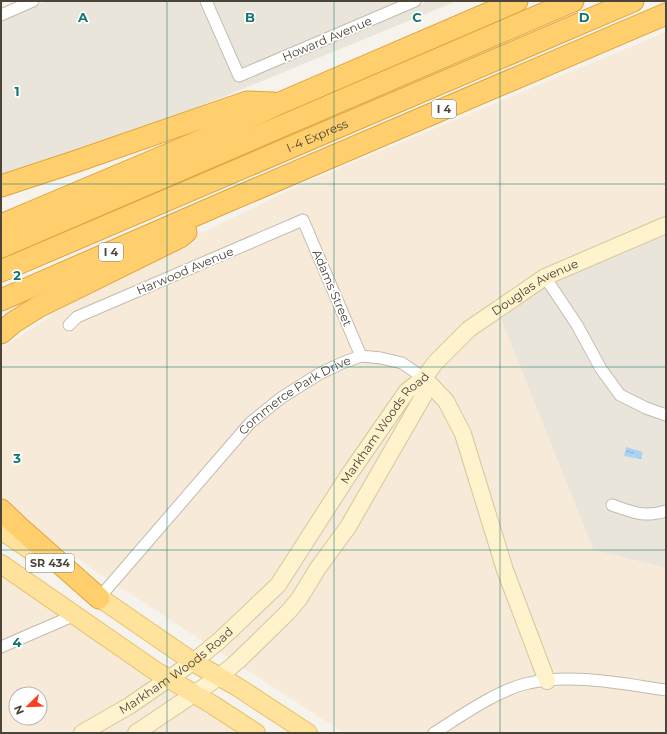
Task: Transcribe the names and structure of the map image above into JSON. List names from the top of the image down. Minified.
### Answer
{"streets":{"highway":["I 4","I-4 Express"],"main road":["Douglas Avenue","Commerce Park Drive","Markham Woods Road","SR 434"],"street":["Howard Avenue","Harwood Avenue","Adams Street"]},"crossings":[["Harwood Avenue","Adams Street"],["Adams Street","Commerce Park Drive"],["Douglas Avenue","Commerce Park Drive"],["Douglas Avenue","Markham Woods Road"],["Commerce Park Drive","Markham Woods Road"],["Commerce Park Drive","SR 434"],["Markham Woods Road","SR 434"]],"north":"bottom left","grid":{"columns":["A","B","C","D"],"rows":["1","2","3","4"]}}
